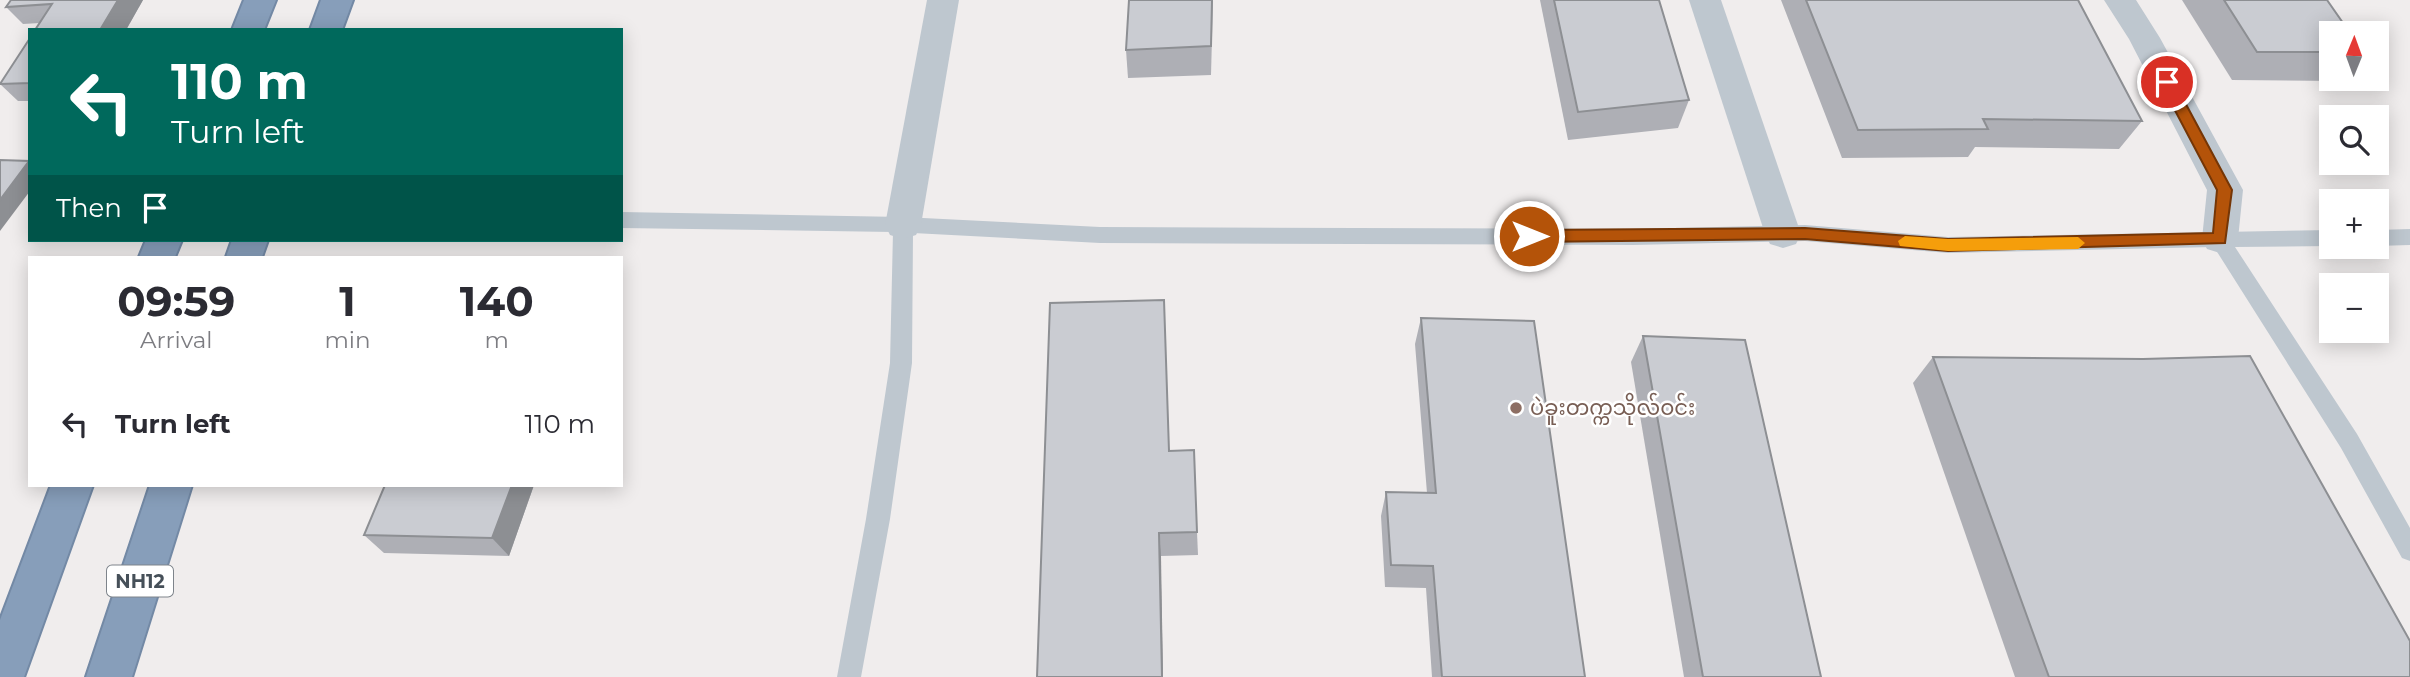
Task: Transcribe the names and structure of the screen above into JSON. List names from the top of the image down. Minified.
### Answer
{"streets":{"highway":["NH12"]},"places":["ပဲခူးတက္ကသိုလ်ဝင်း"],"north":"top","page":{"map_buttons":["+","−"],"turn":["110 m","Turn left"],"then":"Then","eta":["09:59","Arrival","1","min","140","m"],"list":[{"name":"Turn left","value":"110 m"}]}}
